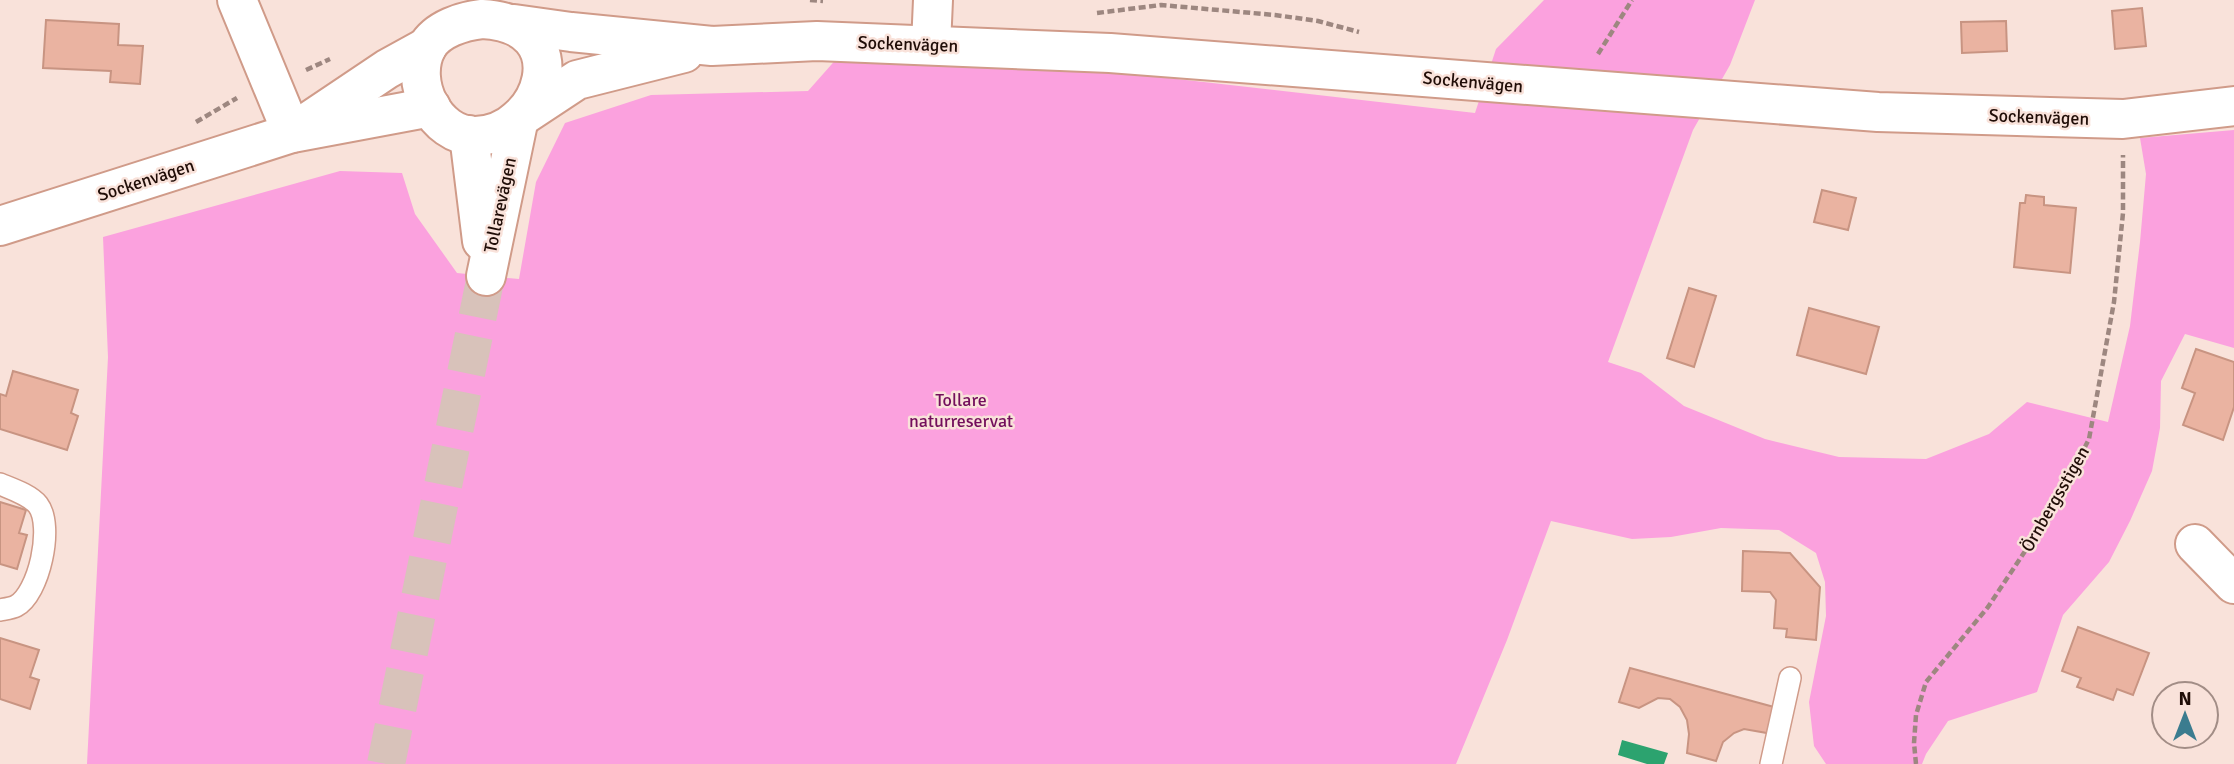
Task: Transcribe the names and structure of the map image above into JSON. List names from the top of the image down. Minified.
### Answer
{"streets":{"street":["Sockenvägen","Tollarevägen"],"path":["Örnbergsstigen"]},"crossings":[["Sockenvägen","Tollarevägen"],["Sockenvägen","Örnbergsstigen"]],"parks":["Tollare naturreservat"],"north":"top"}
